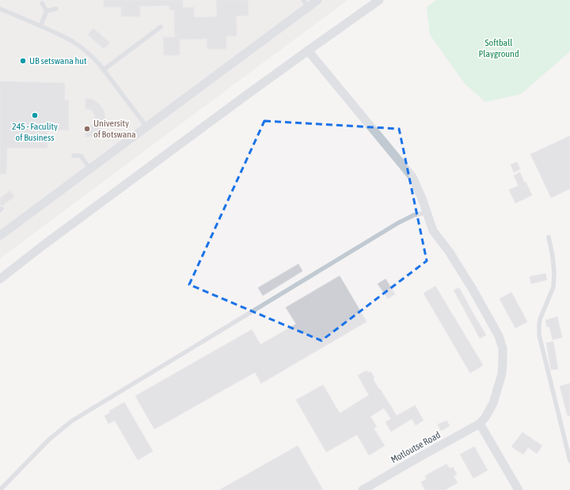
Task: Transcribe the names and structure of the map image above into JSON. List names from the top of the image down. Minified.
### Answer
{"streets":{"street":["Motloutse Road"]},"parks":["Softball Playground"],"places":["UB setswana hut","245 - Faculity of Business","University of Botswana"]}
